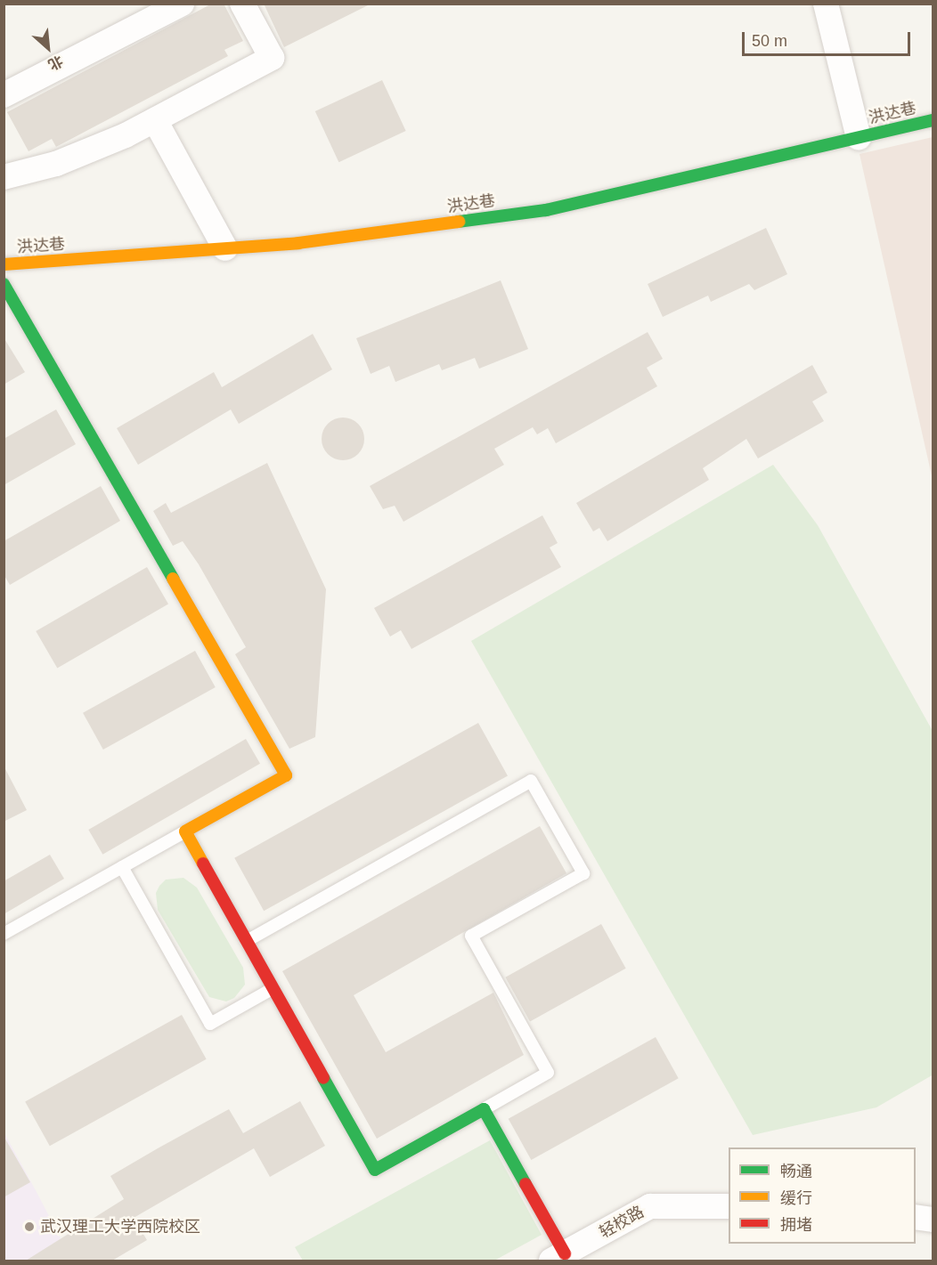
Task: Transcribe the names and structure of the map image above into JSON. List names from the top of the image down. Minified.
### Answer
{"streets":{"street":["洪达巷","轻校路"]},"places":["武汉理工大学西院校区"],"legend":["畅通","缓行","拥堵"],"scale_bar":"50 m","north":"bottom right"}
